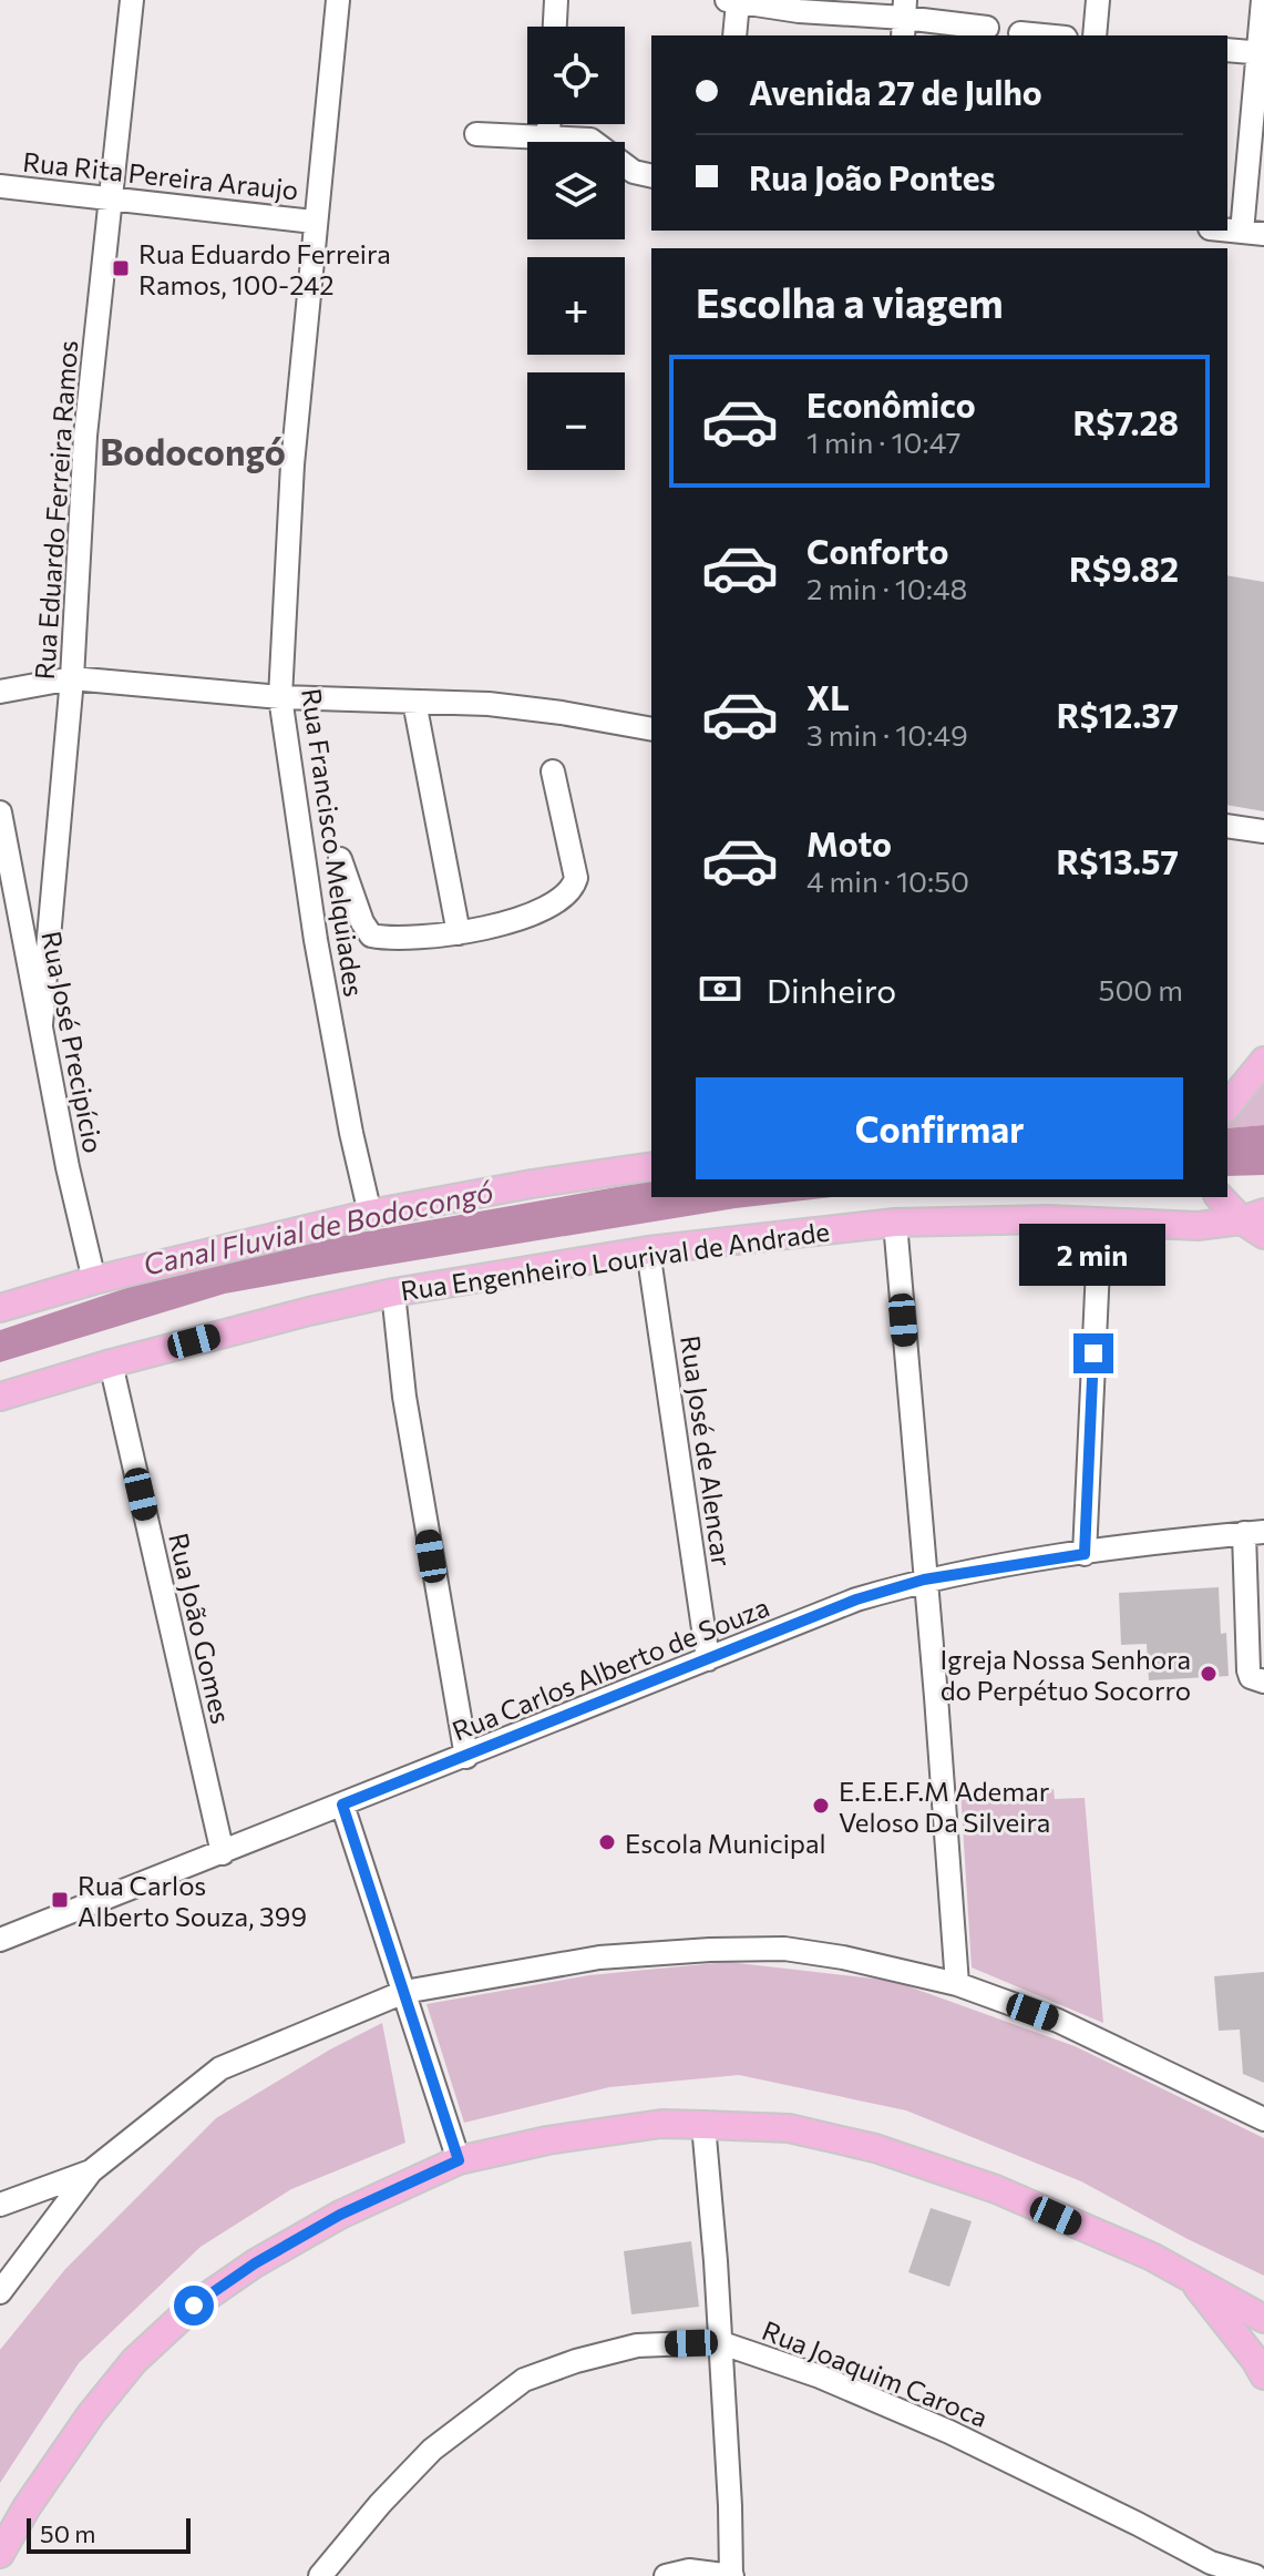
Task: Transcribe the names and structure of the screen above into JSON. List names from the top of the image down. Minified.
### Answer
{"streets":{"main road":["Rua Engenheiro Lourival de Andrade"],"street":["Rua Rita Pereira Araujo","Rua Eduardo Ferreira Ramos","Rua Francisco Melquiades","Rua José Precipício","Rua José de Alencar","Rua João Gomes","Rua Carlos Alberto de Souza","Rua Joaquim Caroca"]},"crossings":[["Rua Rita Pereira Araujo","Rua Eduardo Ferreira Ramos"],["Rua Rita Pereira Araujo","Rua Francisco Melquiades"],["Rua Eduardo Ferreira Ramos","Rua José Precipício"],["Rua Engenheiro Lourival de Andrade","Rua José de Alencar"],["Rua Engenheiro Lourival de Andrade","Rua João Gomes"],["Rua José de Alencar","Rua Carlos Alberto de Souza"],["Rua João Gomes","Rua Carlos Alberto de Souza"]],"districts":["Bodocongó"],"water":["Canal Fluvial de Bodocongó"],"places":{"transit":["Rua Eduardo Ferreira Ramos, 100-242","Rua Carlos Alberto Souza, 399"],"other":["Igreja Nossa Senhora do Perpétuo Socorro","E.E.E.F.M Ademar Veloso Da Silveira","Escola Municipal"]},"scale_bar":"50 m","page":{"map_buttons":["+","−"],"banner":["Avenida 27 de Julho","Rua João Pontes"],"heading":"Escolha a viagem","list":[{"name":"Econômico","note":"1 min · 10:47","value":"R$7.28"},{"name":"Conforto","note":"2 min · 10:48","value":"R$9.82"},{"name":"XL","note":"3 min · 10:49","value":"R$12.37"},{"name":"Moto","note":"4 min · 10:50","value":"R$13.57"}],"pay":["Dinheiro","500 m"],"buttons":"Confirmar","bubble":"2 min","scale":"50 m"}}
